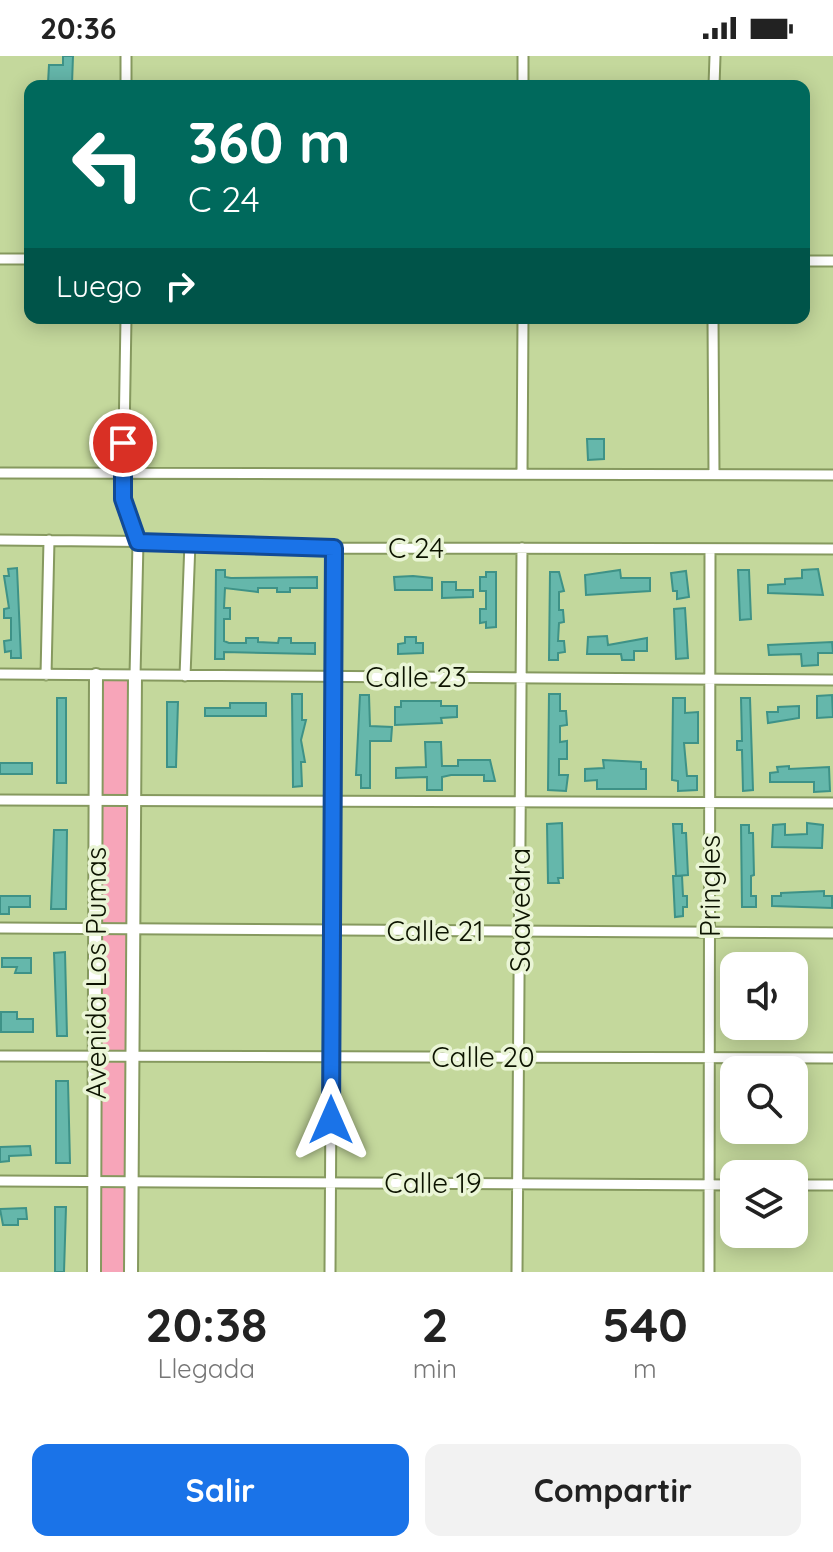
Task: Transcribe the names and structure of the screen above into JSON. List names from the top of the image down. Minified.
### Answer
{"streets":{"main road":["Avenida Los Pumas"],"street":["C 24","Calle 23","Pringles","Saavedra","Calle 21","Calle 20","Calle 19"]},"crossings":[["C 24","Pringles"],["C 24","Saavedra"],["Calle 23","Pringles"],["Calle 23","Saavedra"],["Calle 23","Avenida Los Pumas"],["Pringles","Calle 21"],["Pringles","Calle 20"],["Pringles","Calle 19"],["Saavedra","Calle 21"],["Saavedra","Calle 20"],["Saavedra","Calle 19"],["Calle 21","Avenida Los Pumas"],["Avenida Los Pumas","Calle 20"],["Avenida Los Pumas","Calle 19"]],"page":{"status":"20:36","turn":["360 m","C 24"],"then":"Luego","eta":["20:38","Llegada","2","min","540","m"],"buttons":["Salir","Compartir"]}}
